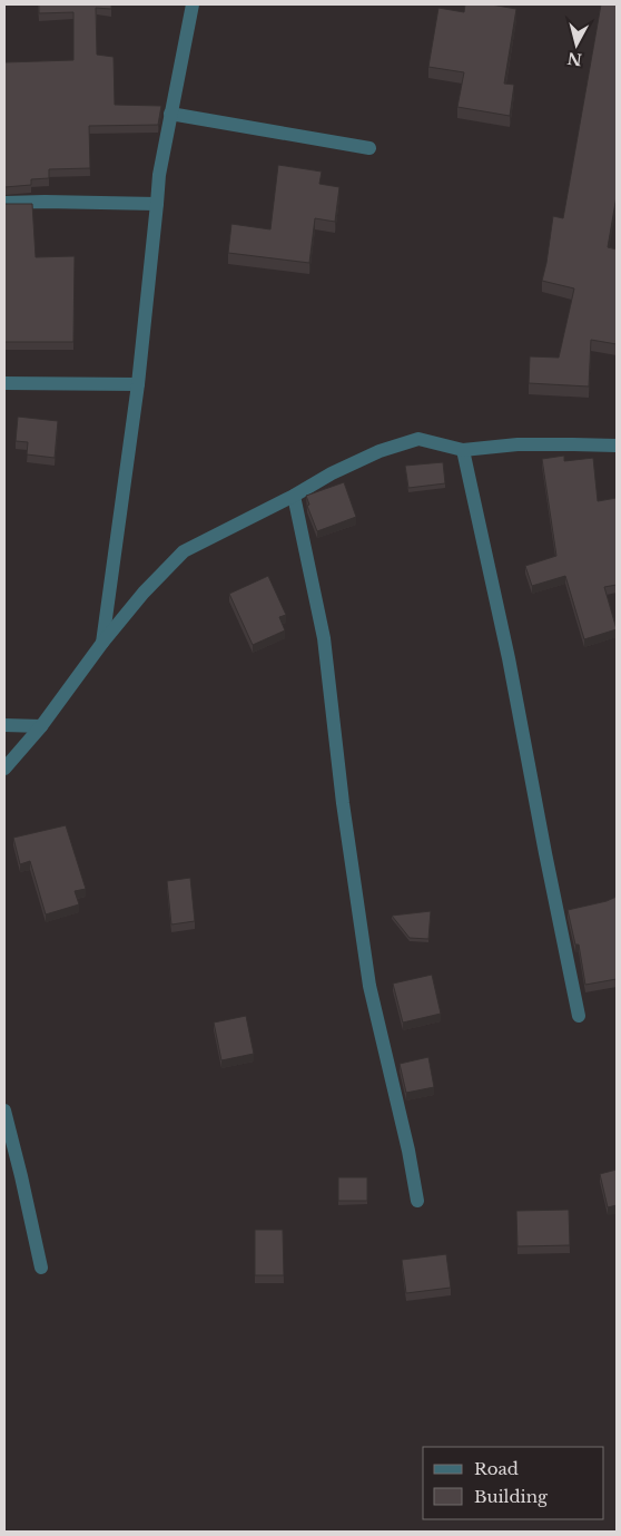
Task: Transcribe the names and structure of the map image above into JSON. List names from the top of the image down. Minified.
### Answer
{"legend":["Road","Building"],"north":"bottom"}
